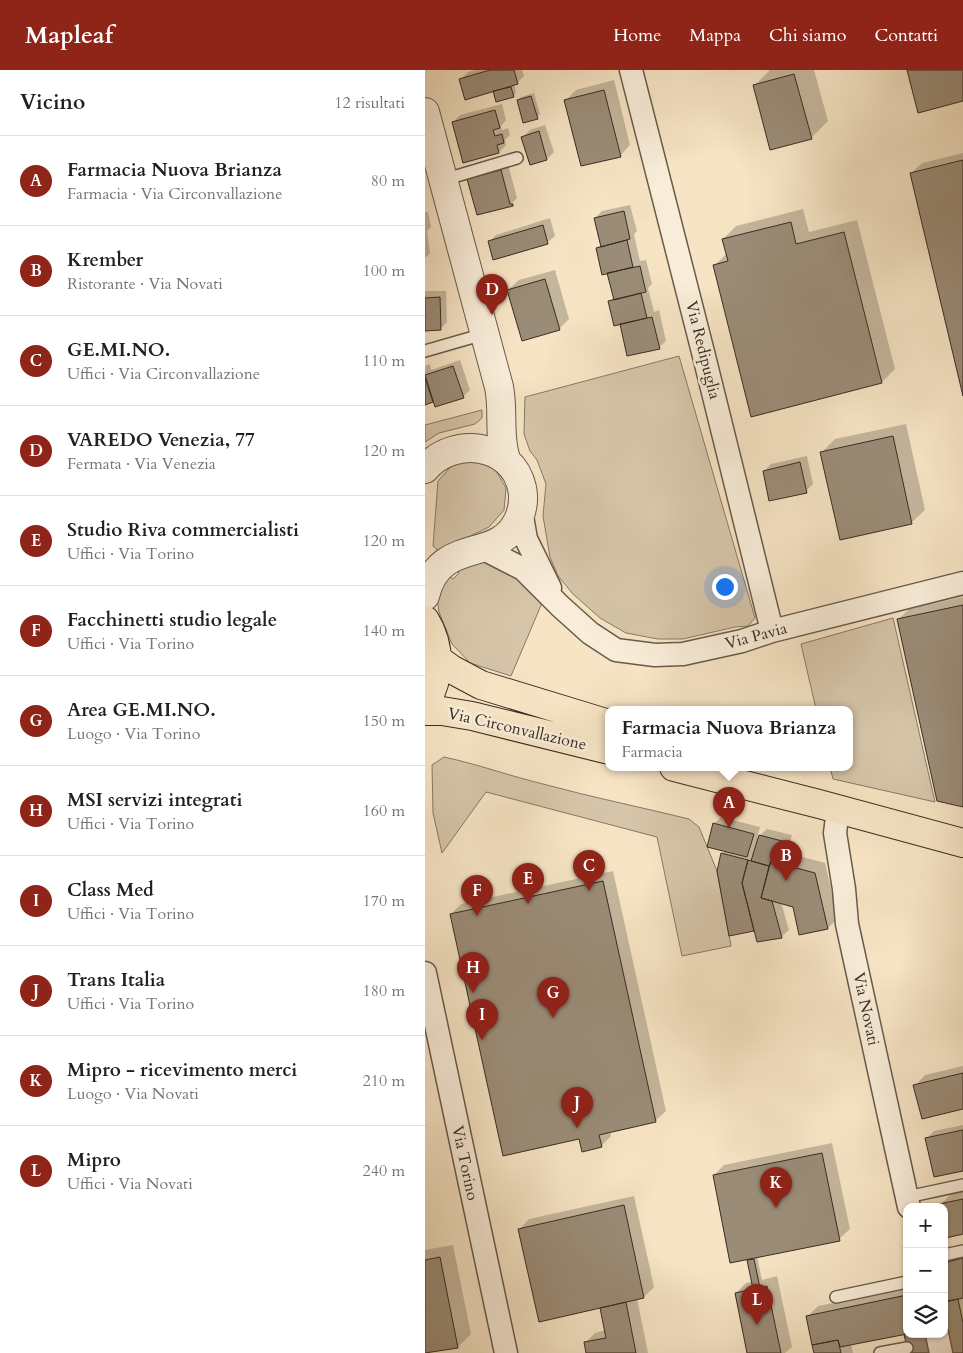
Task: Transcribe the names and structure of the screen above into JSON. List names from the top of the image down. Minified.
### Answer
{"streets":{"main road":["Via Circonvallazione"],"street":["Via Redipuglia","Via Pavia","Via Novati","Via Torino"]},"crossings":[["Via Redipuglia","Via Pavia"]],"page":{"header":"Mapleaf","nav":["Home","Mappa","Chi siamo","Contatti"],"heading":["Vicino","12 risultati"],"list":[{"mark":"A","name":"Farmacia Nuova Brianza","note":"Farmacia · Via Circonvallazione","value":"80 m"},{"mark":"B","name":"Krember","note":"Ristorante · Via Novati","value":"100 m"},{"mark":"C","name":"GE.MI.NO.","note":"Uffici · Via Circonvallazione","value":"110 m"},{"mark":"D","name":"VAREDO Venezia, 77","note":"Fermata · Via Venezia","value":"120 m"},{"mark":"E","name":"Studio Riva commercialisti","note":"Uffici · Via Torino","value":"120 m"},{"mark":"F","name":"Facchinetti studio legale","note":"Uffici · Via Torino","value":"140 m"},{"mark":"G","name":"Area GE.MI.NO.","note":"Luogo · Via Torino","value":"150 m"},{"mark":"H","name":"MSI servizi integrati","note":"Uffici · Via Torino","value":"160 m"},{"mark":"I","name":"Class Med","note":"Uffici · Via Torino","value":"170 m"},{"mark":"J","name":"Trans Italia","note":"Uffici · Via Torino","value":"180 m"},{"mark":"K","name":"Mipro - ricevimento merci","note":"Luogo · Via Novati","value":"210 m"},{"mark":"L","name":"Mipro","note":"Uffici · Via Novati","value":"240 m"}],"pins":["D","A","B","C","E","F","H","G","I","J","K","L"],"popup":["Farmacia Nuova Brianza","Farmacia"],"map_buttons":["+","−"]}}
